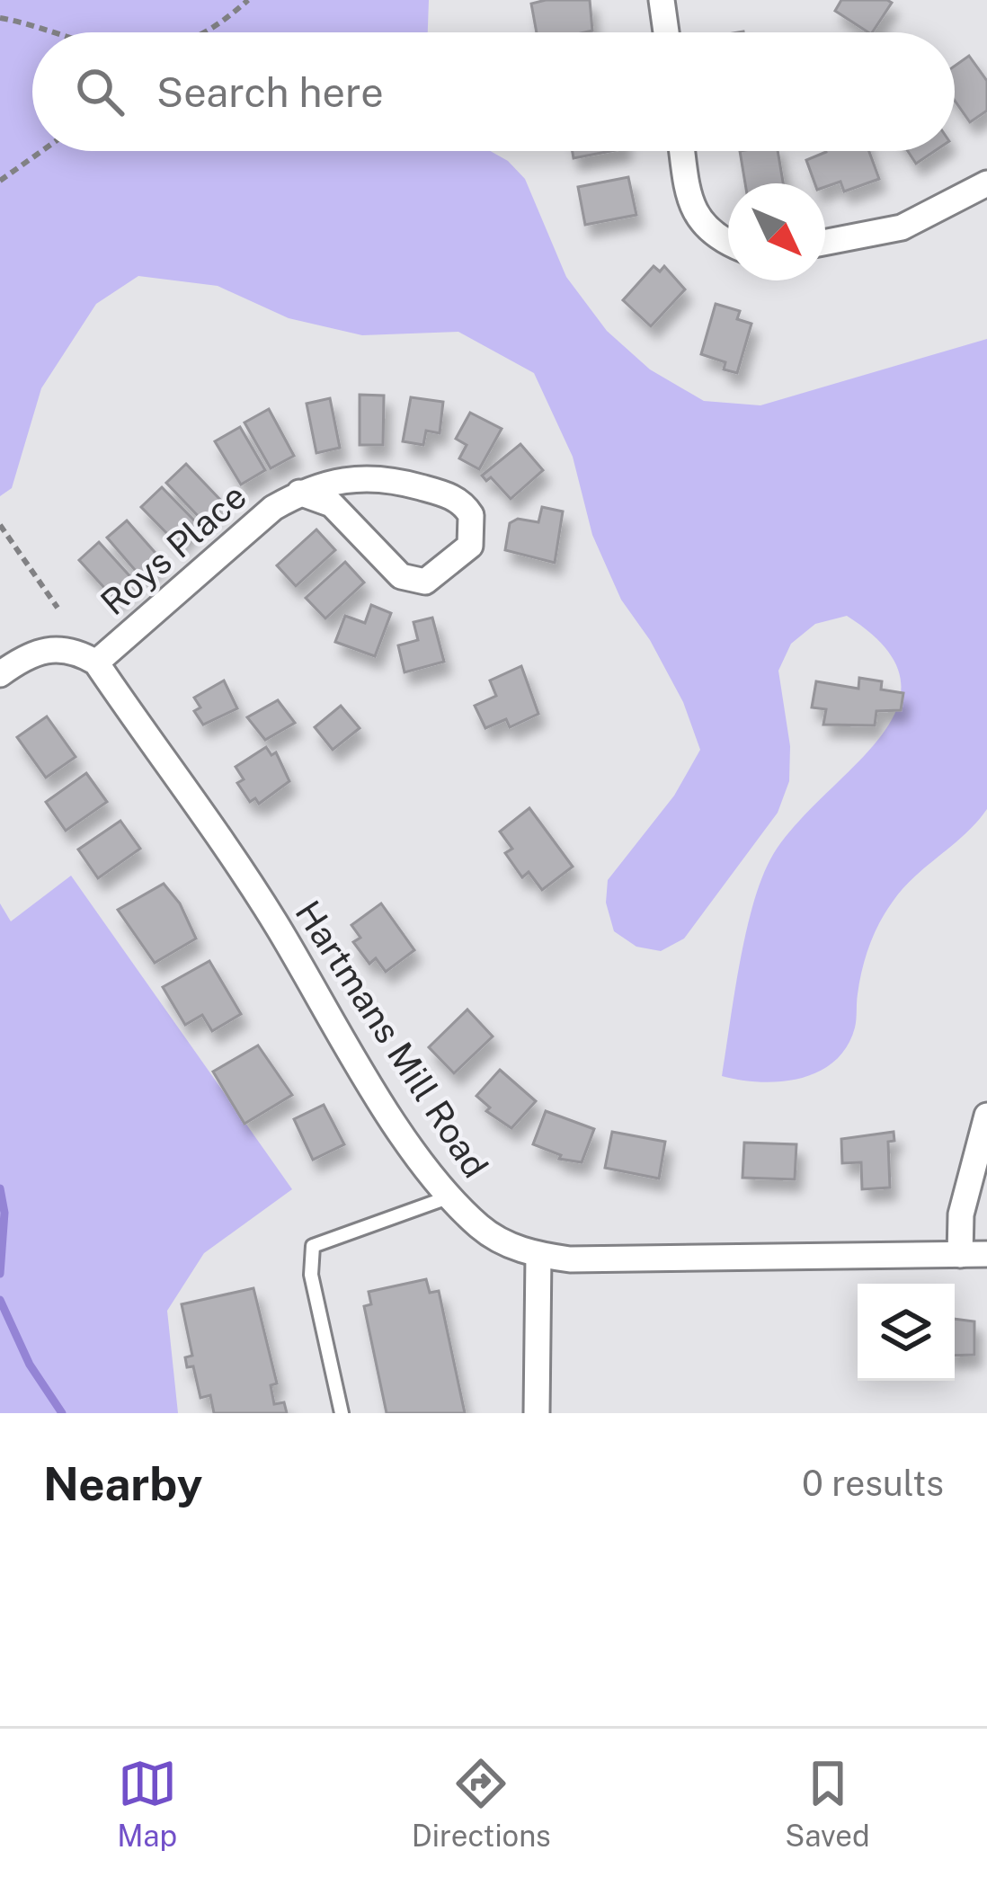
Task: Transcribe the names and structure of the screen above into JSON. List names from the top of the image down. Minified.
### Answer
{"streets":{"street":["Roys Place","Hartmans Mill Road"]},"crossings":[["Roys Place","Hartmans Mill Road"]],"north":"bottom right","page":{"search":"Search here","heading":["Nearby","0 results"],"nav":["Map","Directions","Saved"]}}
